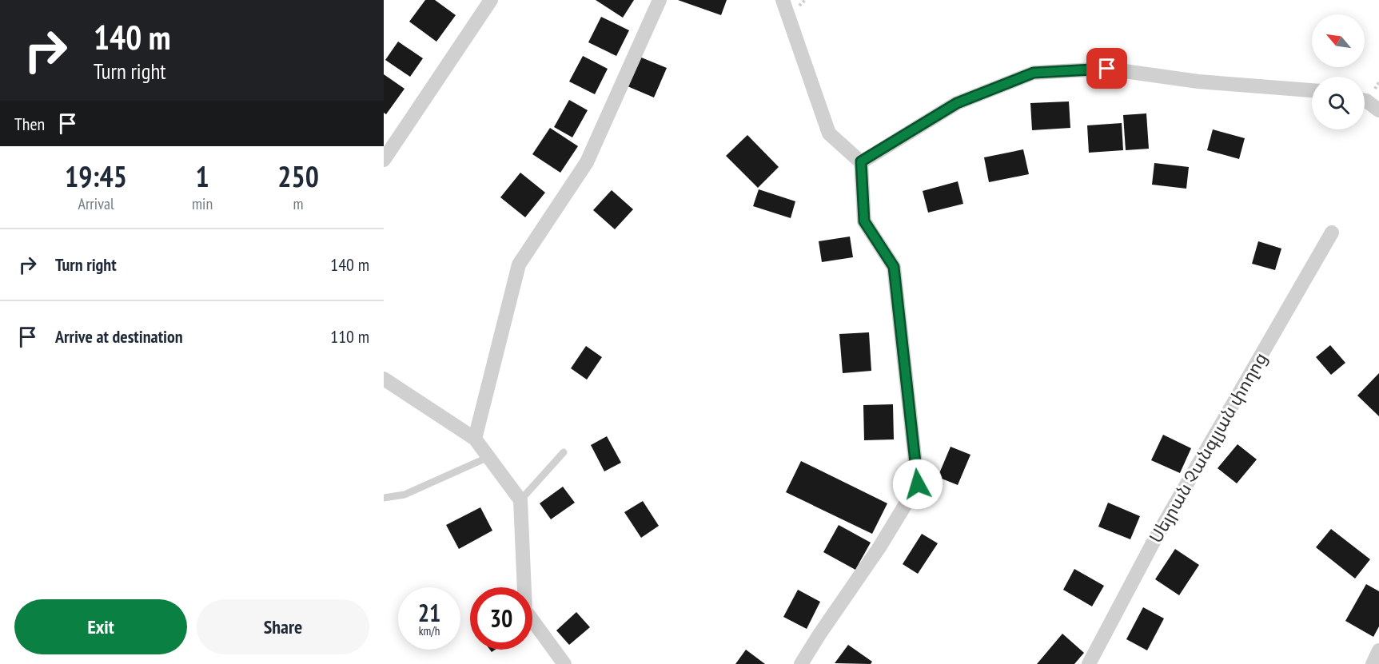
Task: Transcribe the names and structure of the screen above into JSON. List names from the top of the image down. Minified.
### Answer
{"streets":{"street":["Սեյրան Չանգլյան փողոց"]},"north":"top left","page":{"turn":["140 m","Turn right"],"then":"Then","eta":["19:45","Arrival","1","min","250","m"],"list":[{"name":"Turn right","value":"140 m"},{"name":"Arrive at destination","value":"110 m"}],"speed":"21 km/h","limit":"30","buttons":["Exit","Share"]}}
